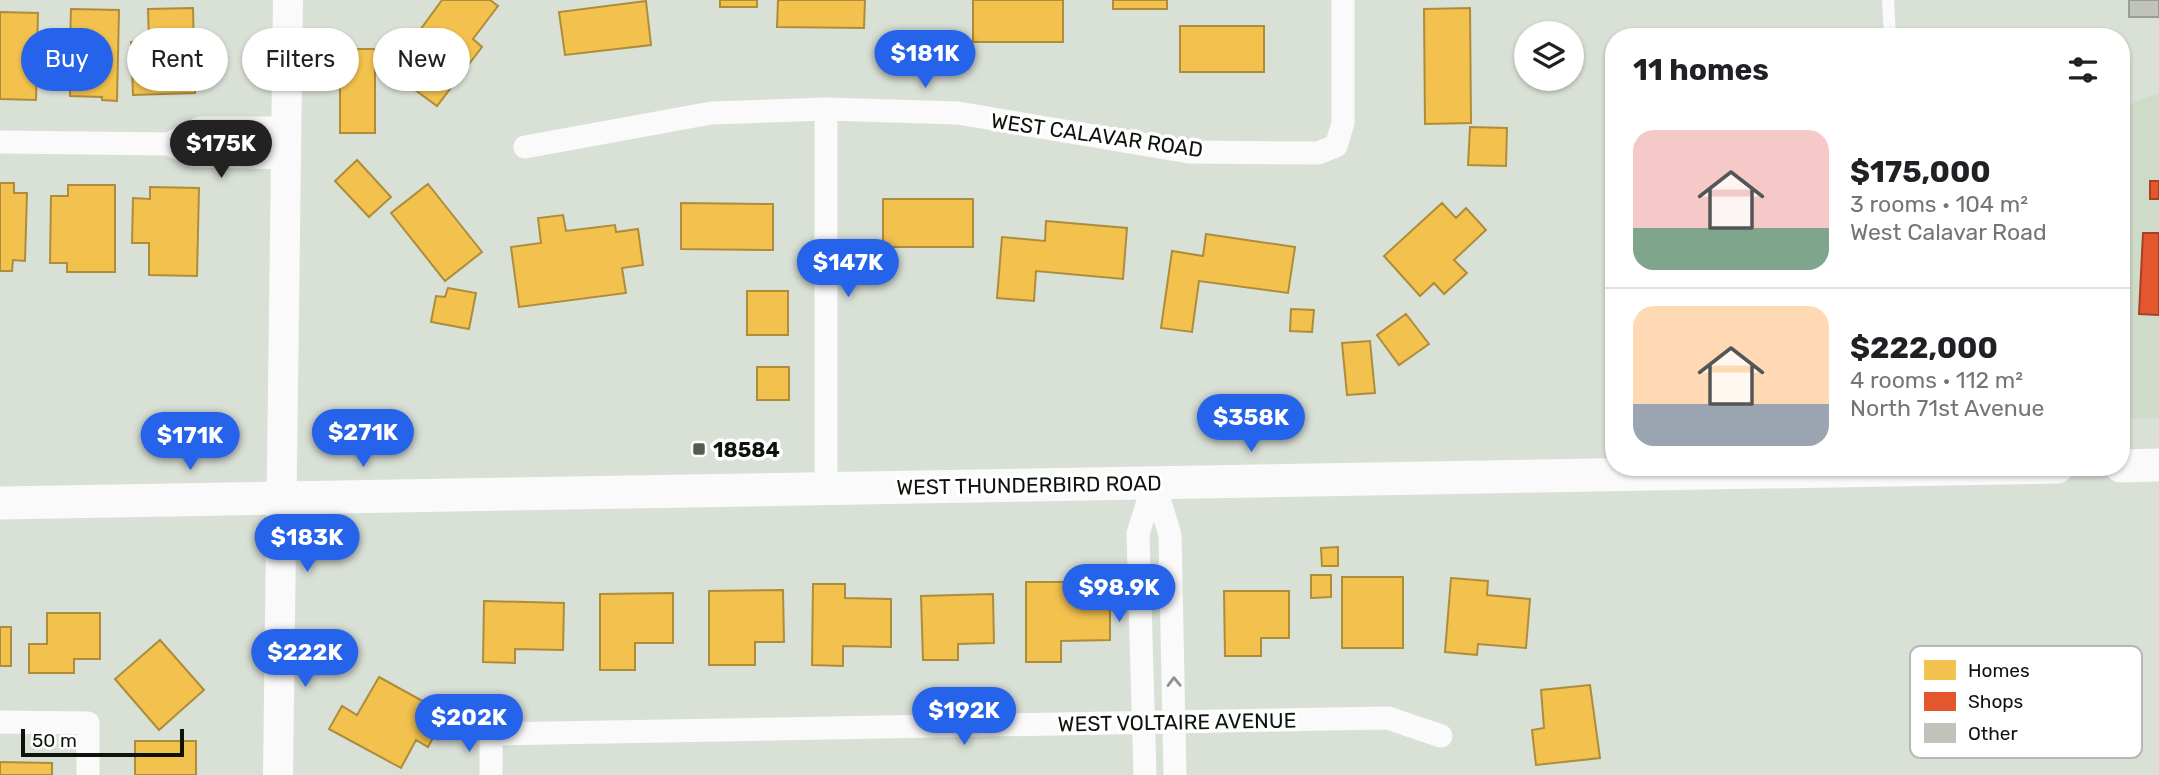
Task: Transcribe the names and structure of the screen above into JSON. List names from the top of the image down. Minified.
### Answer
{"streets":{"main road":["WEST THUNDERBIRD ROAD"],"street":["WEST CALAVAR ROAD","WEST VOLTAIRE AVENUE"]},"places":{"transit":["18584"]},"legend":["Homes","Shops","Other"],"scale_bar":"50 m","page":{"chip":["Buy","Rent","Filters","New"],"heading":"11 homes","price":["$181K","$175K","$147K","$358K","$271K","$171K","$183K","$98.9K","$222K","$192K","$202K"],"list":[{"name":"$175,000","note":"3 rooms · 104 m² · West Calavar Road"},{"name":"$222,000","note":"4 rooms · 112 m² · North 71st Avenue"}],"scale":"50 m"}}
